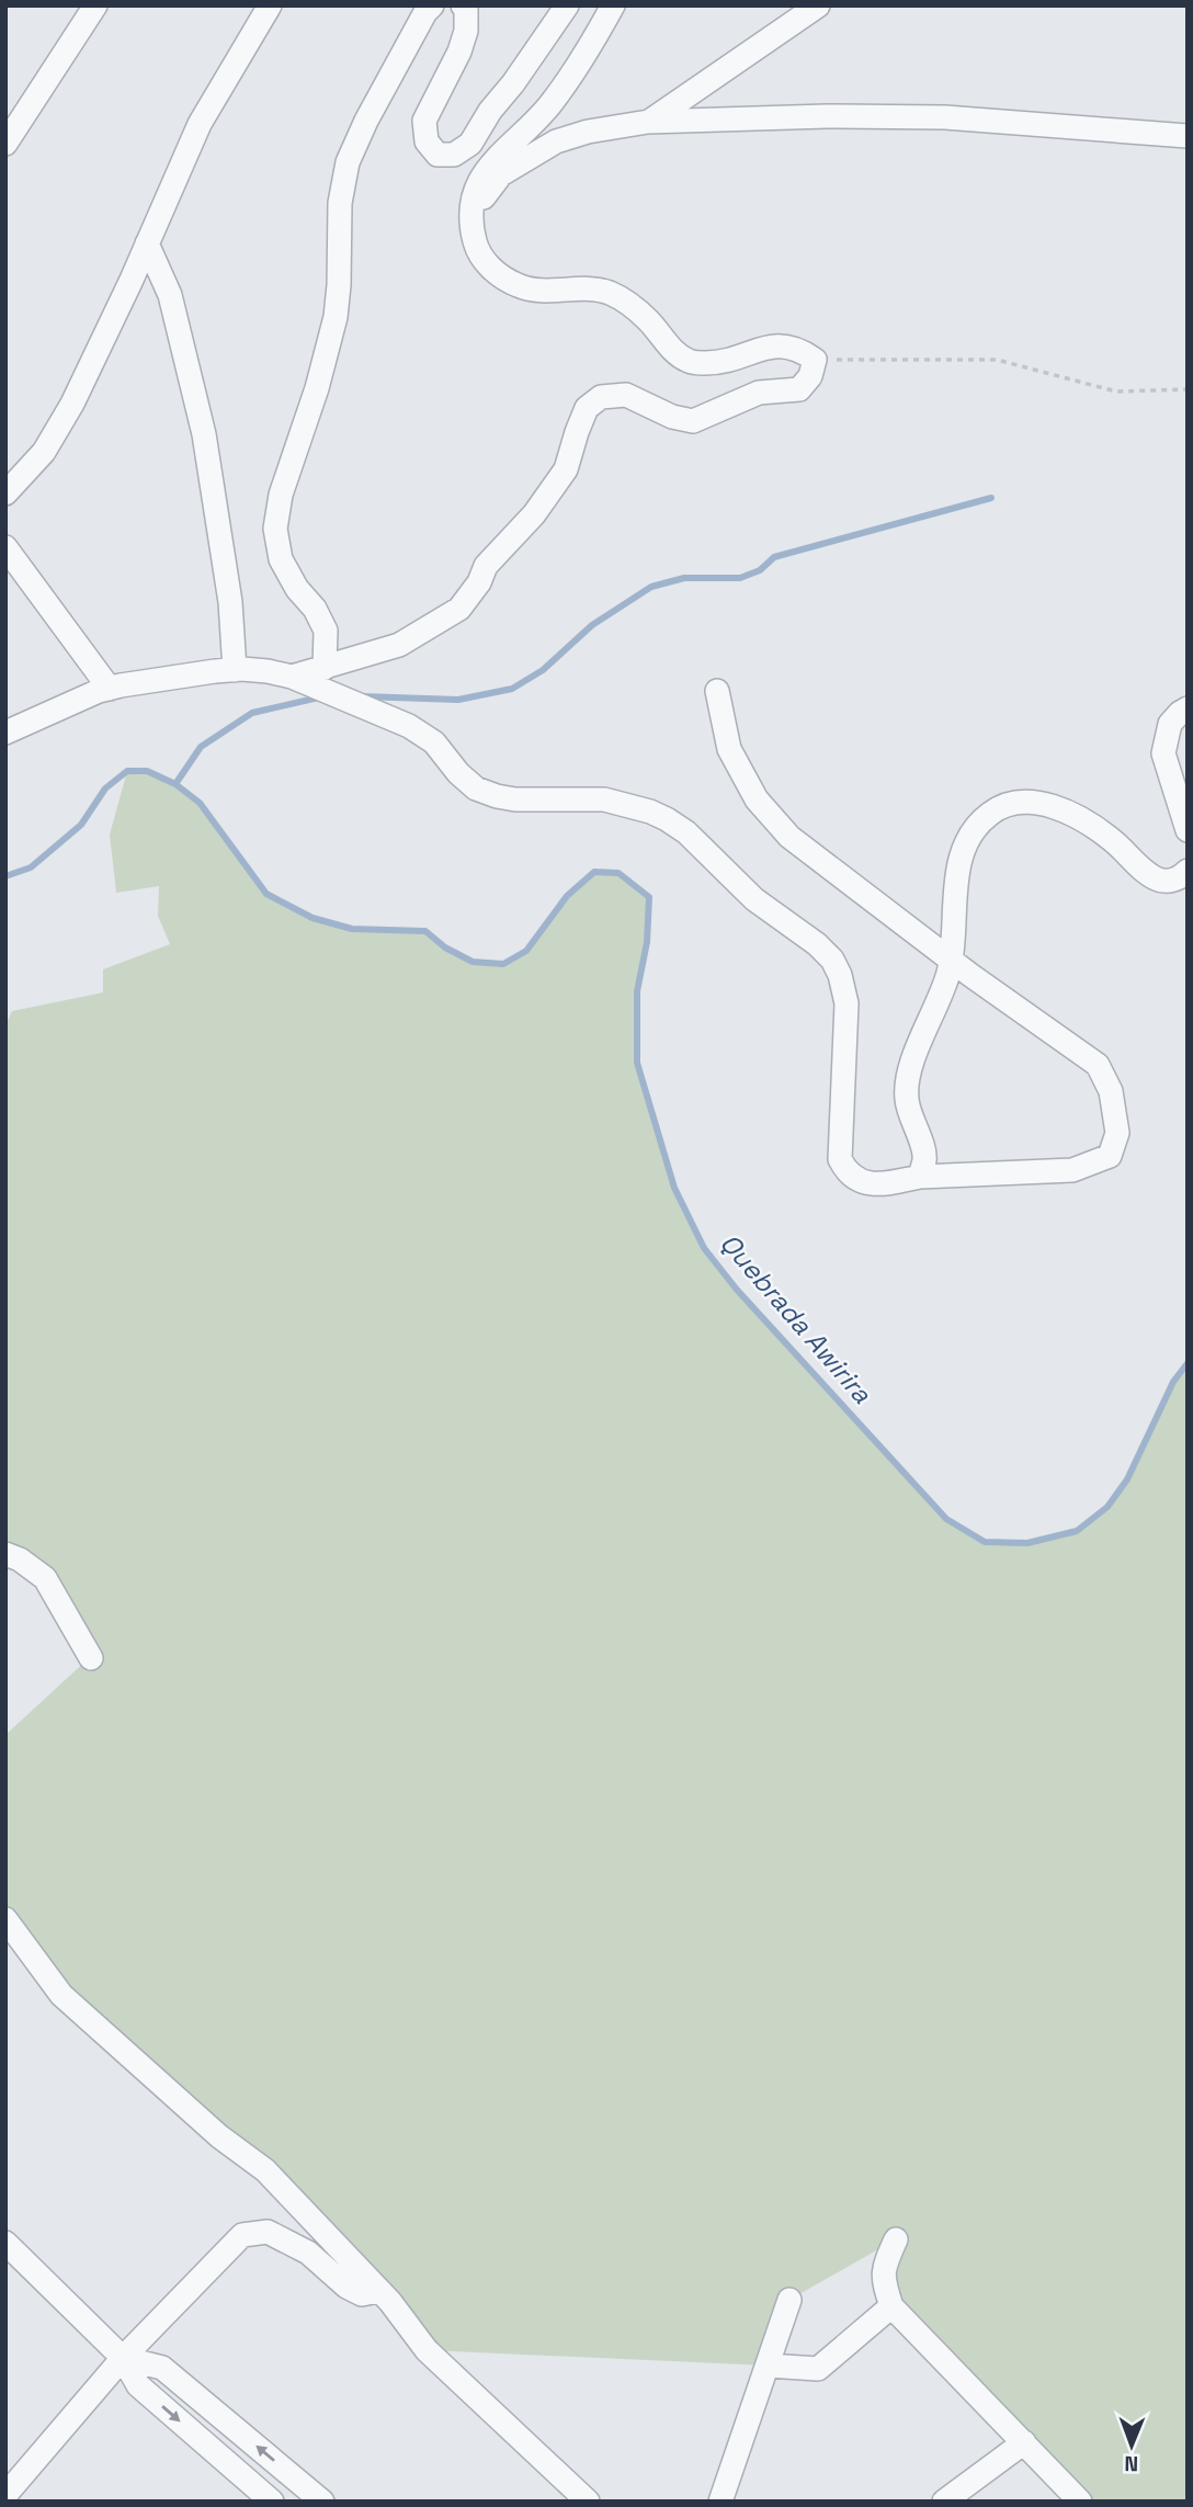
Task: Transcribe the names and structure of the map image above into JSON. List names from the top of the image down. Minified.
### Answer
{"water":["Quebrada Awirira"],"north":"bottom"}
